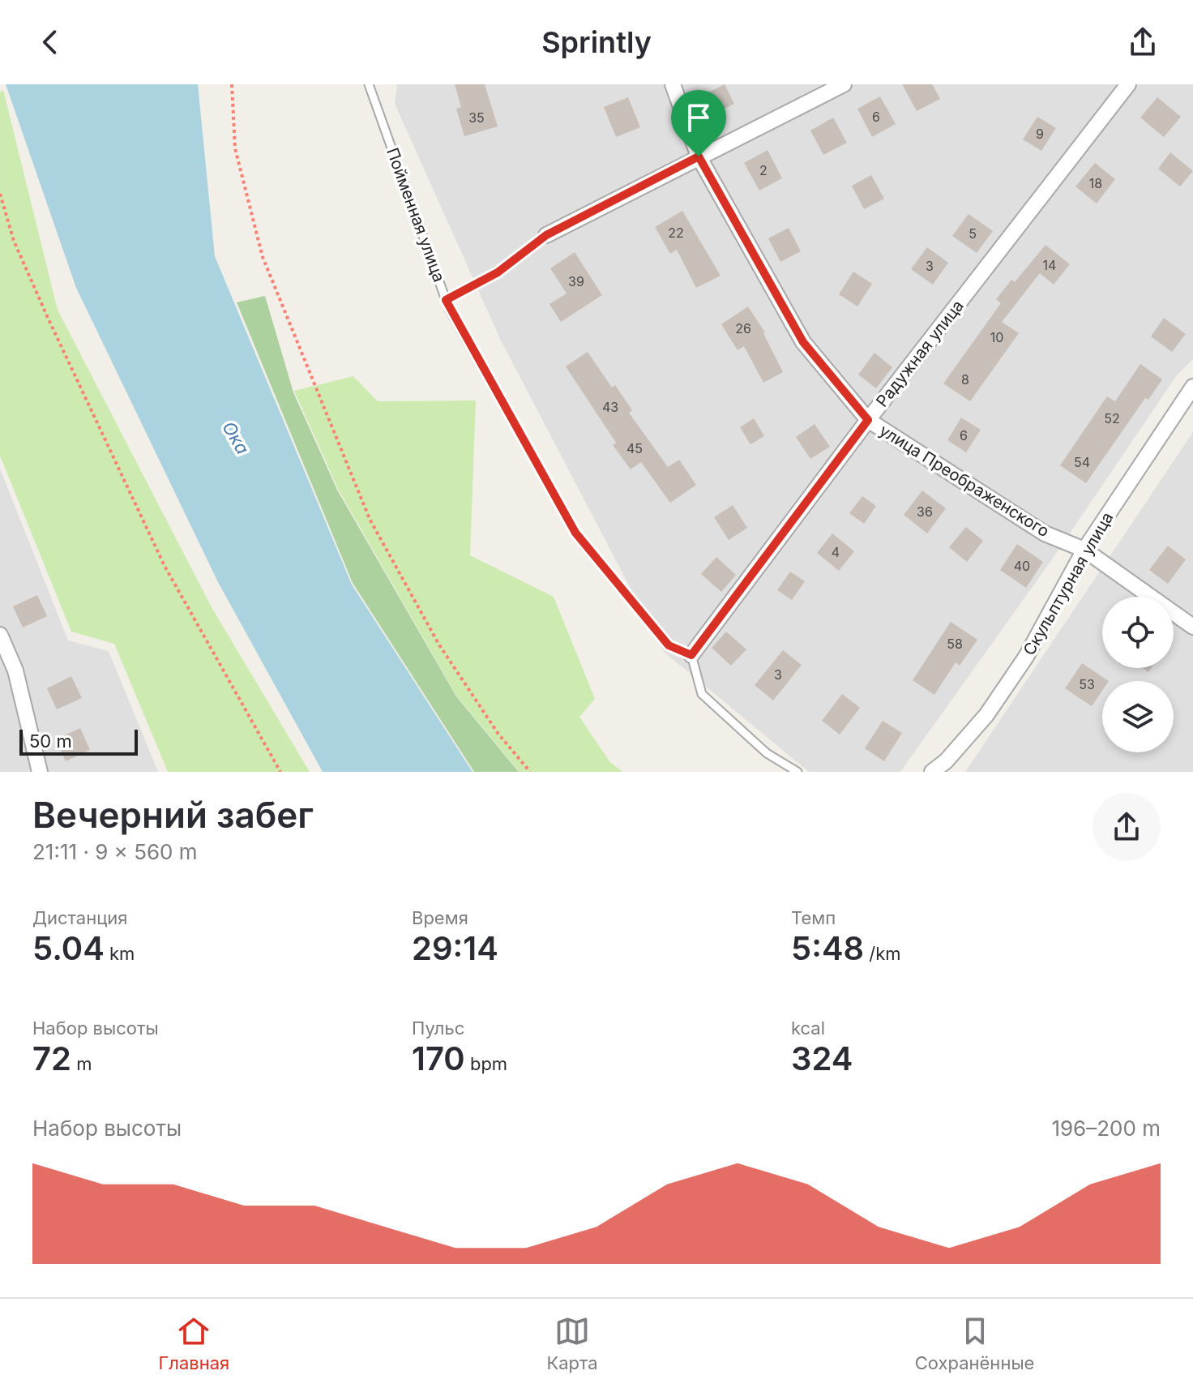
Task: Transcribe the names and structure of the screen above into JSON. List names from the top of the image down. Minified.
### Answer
{"streets":{"street":["Радужная улица","улица Преображенского","Скульптурная улица"],"lane":["Пойменная улица"]},"crossings":[["Пойменная улица","Радужная улица"],["Радужная улица","улица Преображенского"],["улица Преображенского","Скульптурная улица"]],"water":["Ока"],"house_numbers":["6","35","9","2","18","22","5","14","3","39","26","10","8","43","52","6","45","54","36","4","40","58","3","53"],"scale_bar":"50 m","page":{"header":"Sprintly","scale":"50 m","heading":["Вечерний забег","21:11 · 9 × 560 m"],"stats":[["Дистанция","5.04 km"],["Время","29:14"],["Темп","5:48 /km"],["Набор высоты","72 m"],["Пульс","170 bpm"],["kcal","324"]],"chart":["Набор высоты","196–200 m"],"tabs":["Главная","Карта","Сохранённые"]}}
